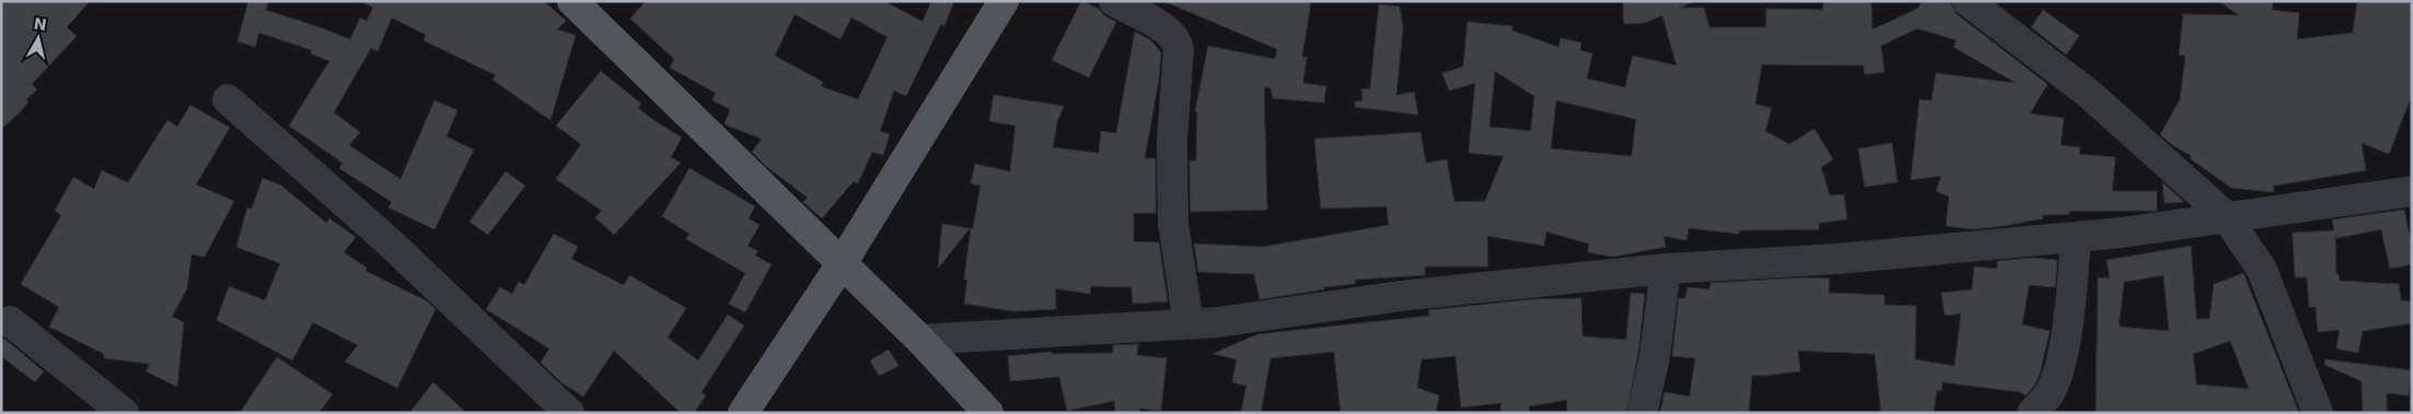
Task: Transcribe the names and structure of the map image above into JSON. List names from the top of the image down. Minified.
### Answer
{"north":"top"}
